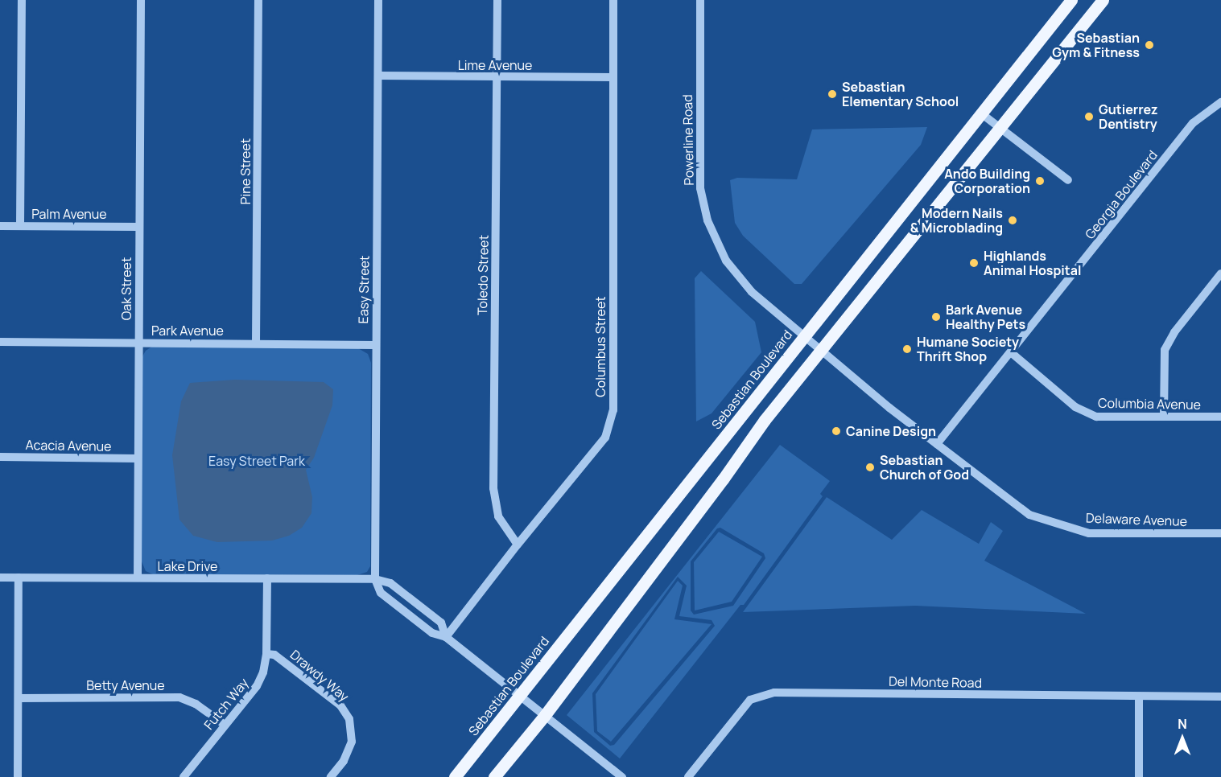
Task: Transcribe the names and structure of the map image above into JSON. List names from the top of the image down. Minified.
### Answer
{"streets":{"main road":["Sebastian Boulevard"],"street":["Lime Avenue","Powerline Road","Pine Street","Georgia Boulevard","Palm Avenue","Toledo Street","Oak Street","Easy Street","Park Avenue","Columbus Street","Columbia Avenue","Acacia Avenue","Delaware Avenue","Lake Drive","Drawdy Way","Del Monte Road","Betty Avenue","Futch Way"]},"crossings":[["Lime Avenue","Toledo Street"],["Lime Avenue","Easy Street"],["Lime Avenue","Columbus Street"],["Powerline Road","Sebastian Boulevard"],["Powerline Road","Delaware Avenue"],["Pine Street","Park Avenue"],["Georgia Boulevard","Columbia Avenue"],["Georgia Boulevard","Delaware Avenue"],["Palm Avenue","Oak Street"],["Toledo Street","Columbus Street"],["Oak Street","Park Avenue"],["Oak Street","Acacia Avenue"],["Oak Street","Lake Drive"],["Easy Street","Park Avenue"],["Easy Street","Lake Drive"],["Lake Drive","Futch Way"],["Drawdy Way","Futch Way"],["Betty Avenue","Futch Way"]],"parks":["Easy Street Park"],"places":["Sebastian Gym & Fitness","Sebastian Elementary School","Gutierrez Dentistry","Ando Building Corporation","Modern Nails & Microblading","Highlands Animal Hospital","Bark Avenue Healthy Pets","Humane Society Thrift Shop","Canine Design","Sebastian Church of God"],"north":"top"}
